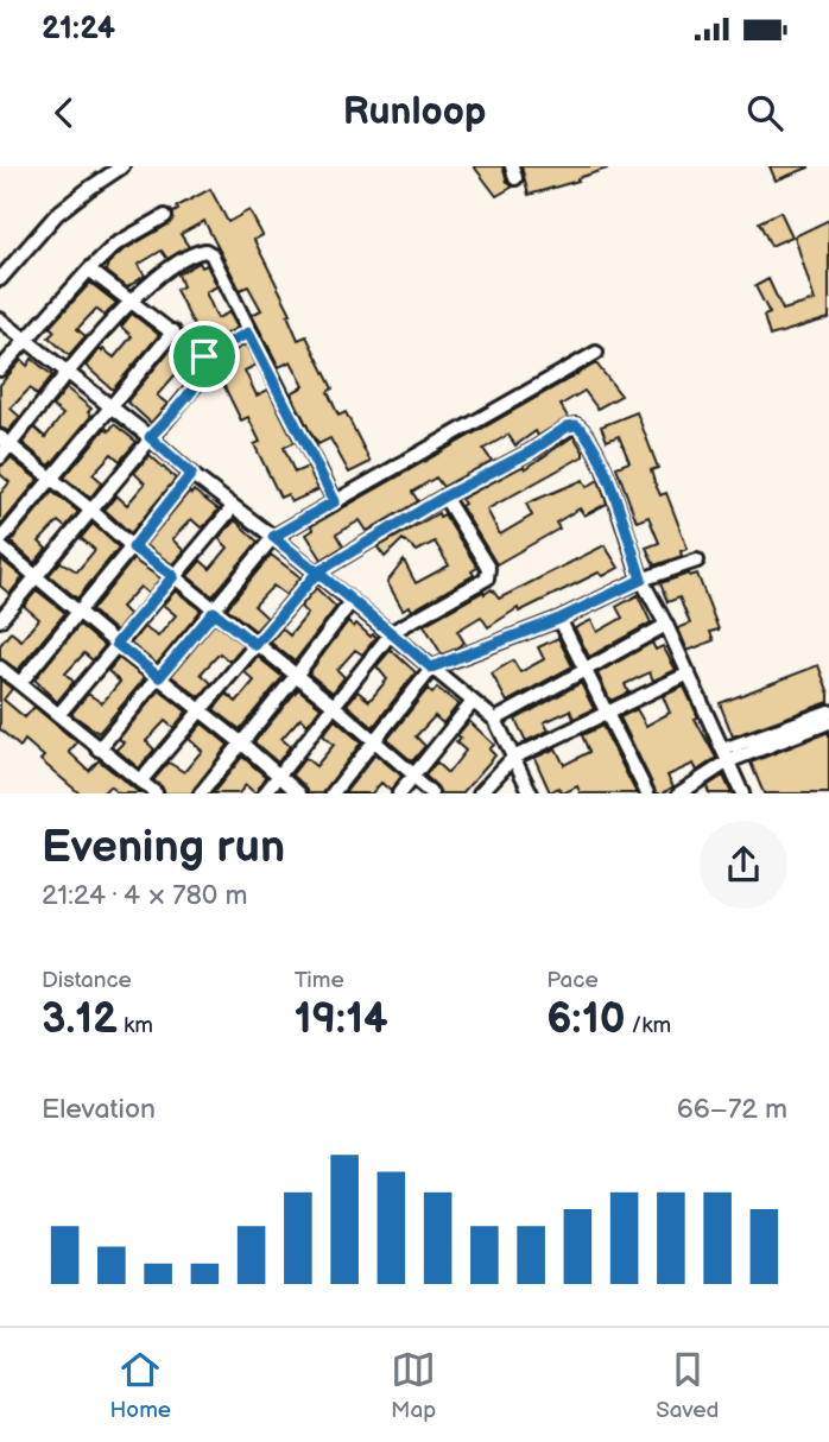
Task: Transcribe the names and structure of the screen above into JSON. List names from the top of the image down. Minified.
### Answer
{"page":{"status":"21:24","header":"Runloop","heading":["Evening run","21:24 · 4 × 780 m"],"stats":[["Distance","3.12 km"],["Time","19:14"],["Pace","6:10 /km"]],"chart":["Elevation","66–72 m"],"tabs":["Home","Map","Saved"]}}
